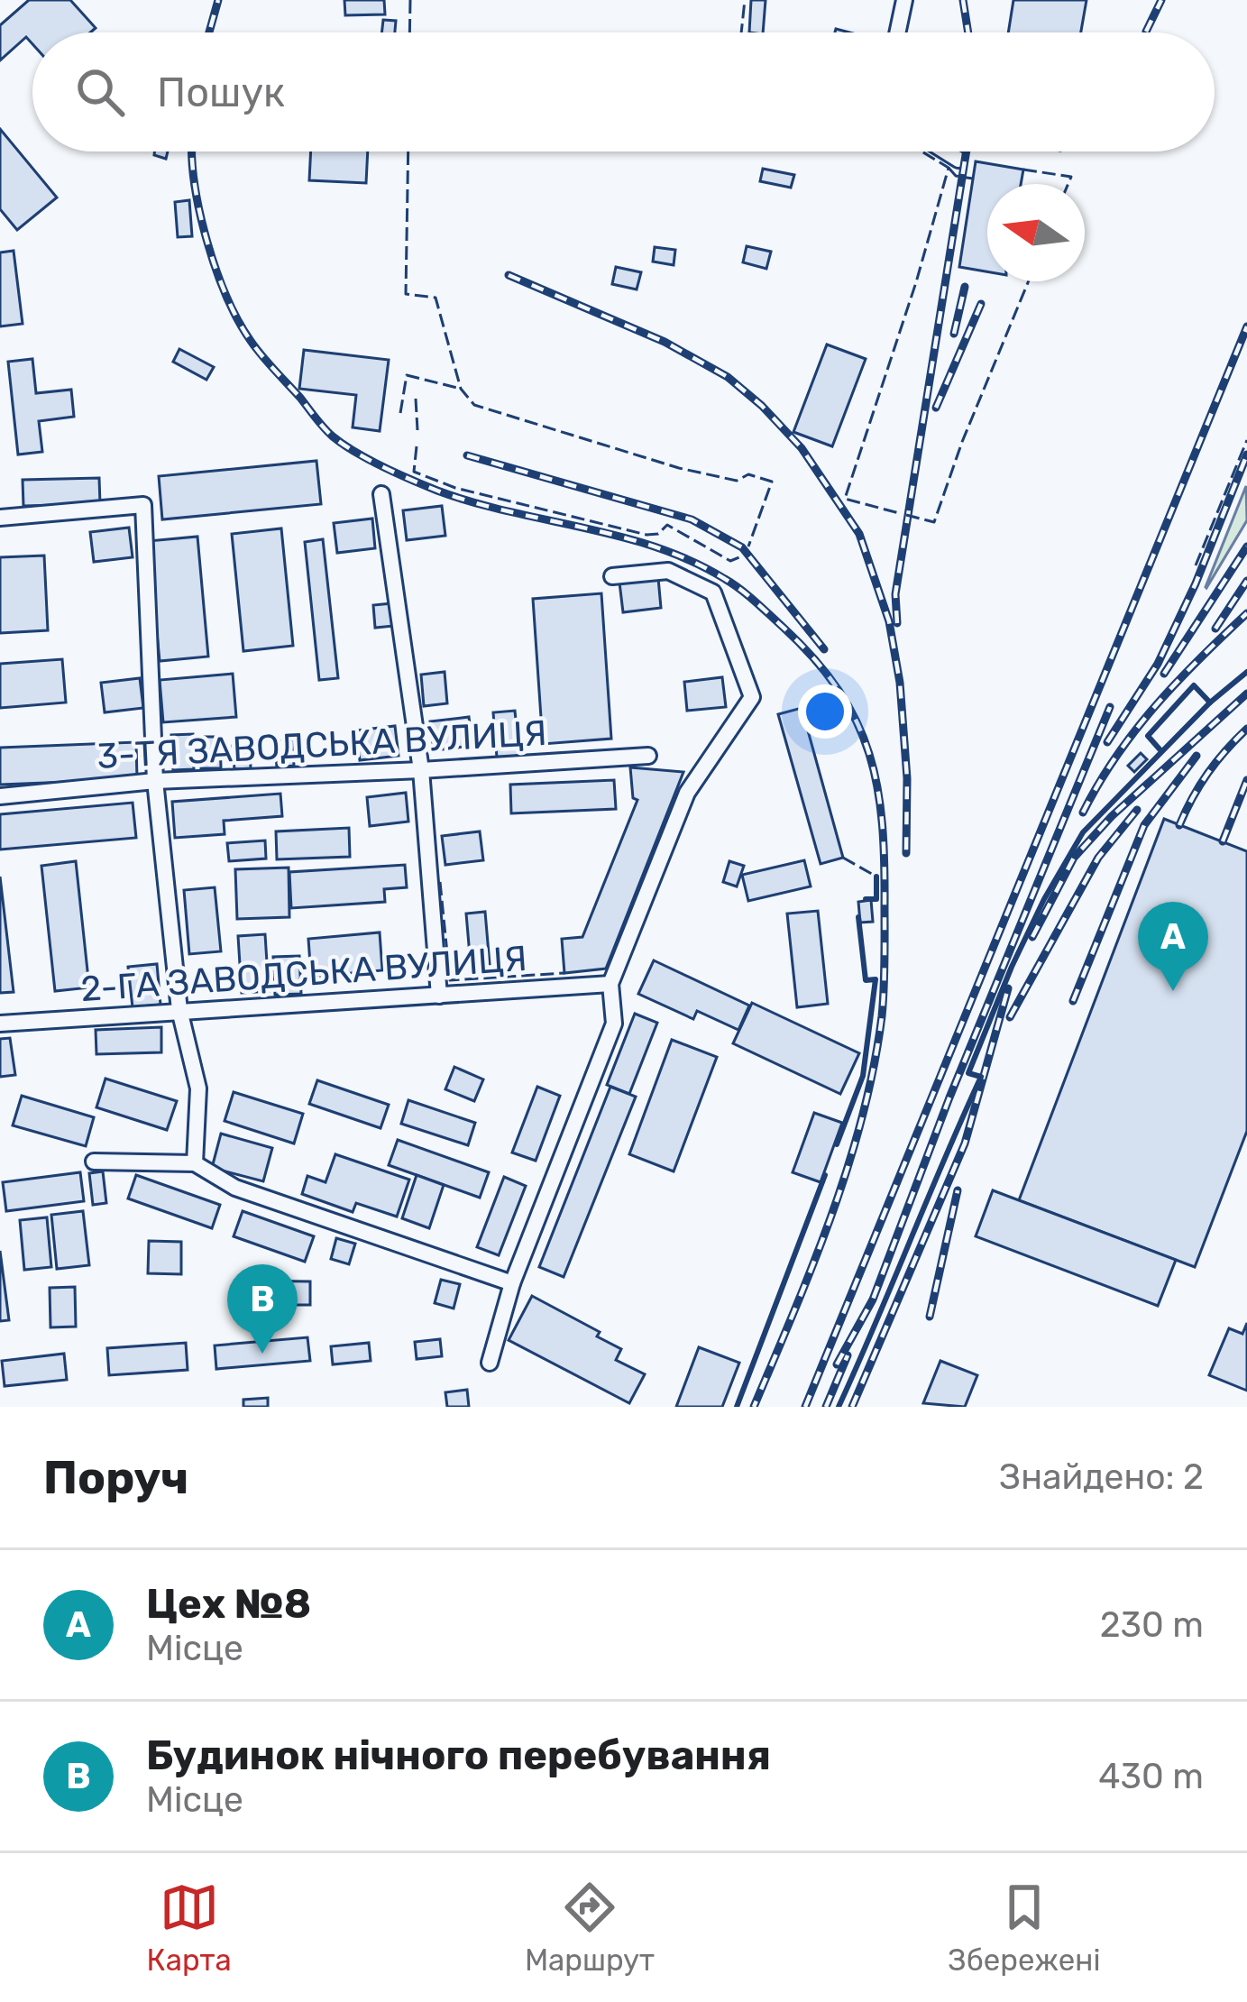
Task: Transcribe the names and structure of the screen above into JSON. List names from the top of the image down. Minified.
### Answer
{"streets":{"street":["3-ТЯ ЗАВОДСЬКА ВУЛИЦЯ","2-ГА ЗАВОДСЬКА ВУЛИЦЯ"]},"north":"left","page":{"search":"Пошук","pins":["A","B"],"heading":["Поруч","Знайдено: 2"],"list":[{"mark":"A","name":"Цех №8","note":"Місце","value":"230 m"},{"mark":"B","name":"Будинок нічного перебування","note":"Місце","value":"430 m"}],"nav":["Карта","Маршрут","Збережені"]}}
